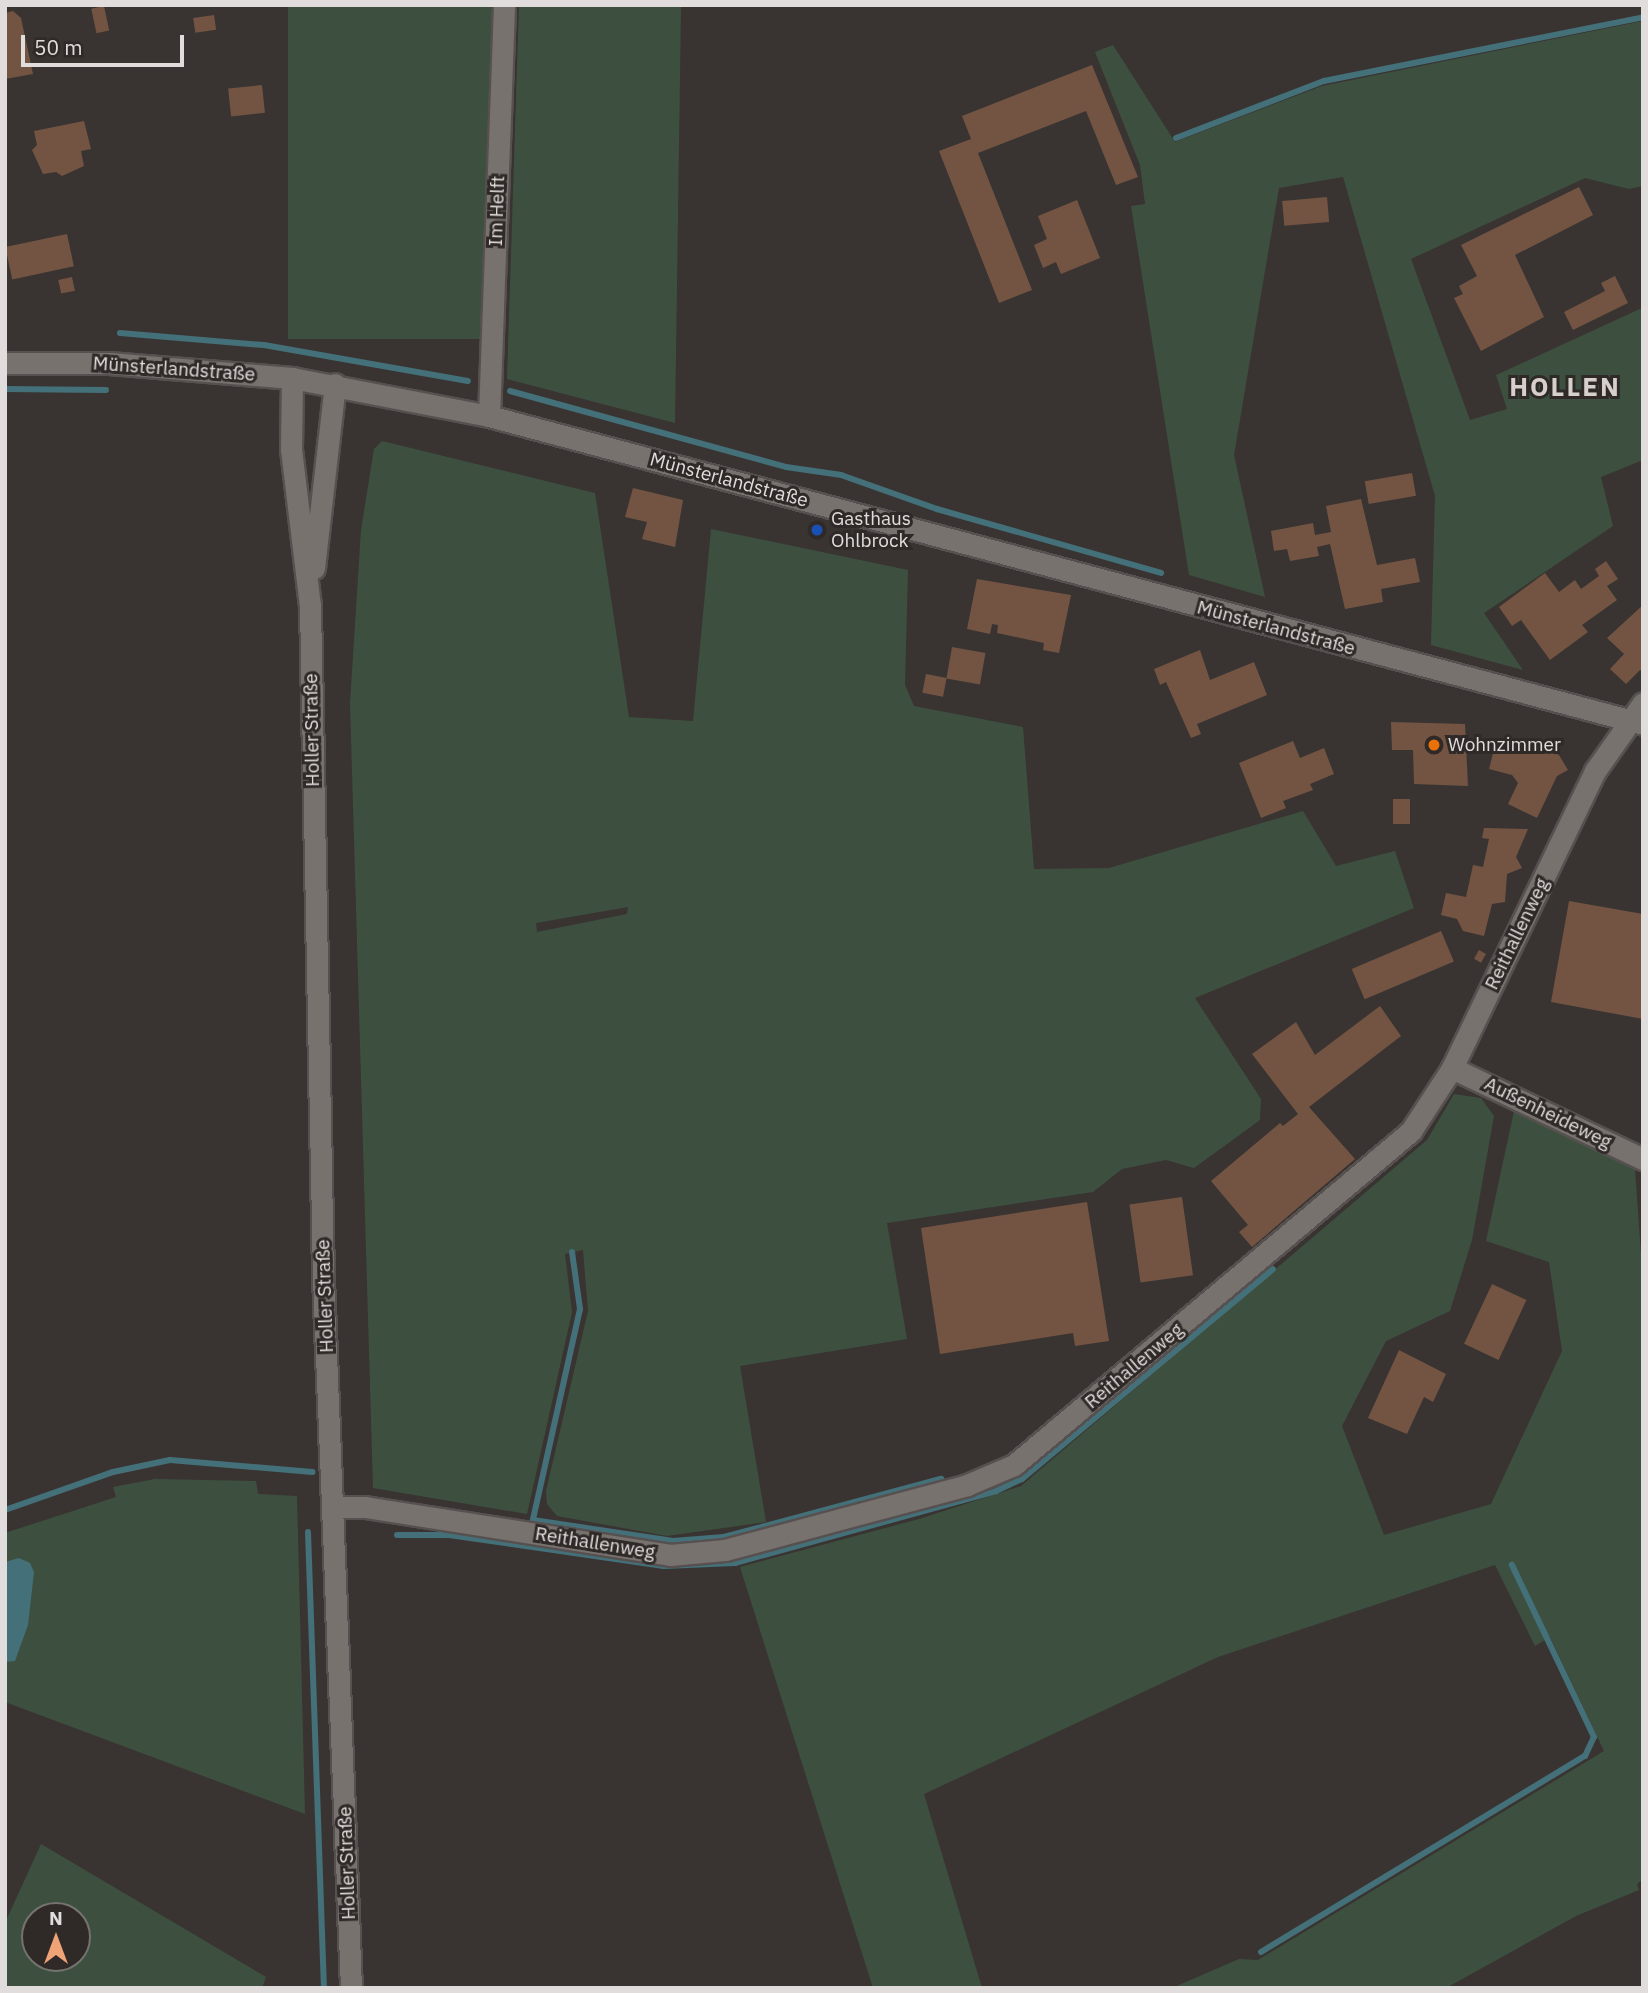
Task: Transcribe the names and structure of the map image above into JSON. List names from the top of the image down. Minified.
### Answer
{"streets":{"street":["Im Helft","Münsterlandstraße","Holler Straße","Reithallenweg","Außenheideweg"]},"crossings":[["Im Helft","Münsterlandstraße"],["Münsterlandstraße","Holler Straße"],["Münsterlandstraße","Reithallenweg"],["Holler Straße","Reithallenweg"],["Reithallenweg","Außenheideweg"]],"districts":["HOLLEN"],"places":["Gasthaus Ohlbrock","Wohnzimmer"],"scale_bar":"50 m","north":"top"}
